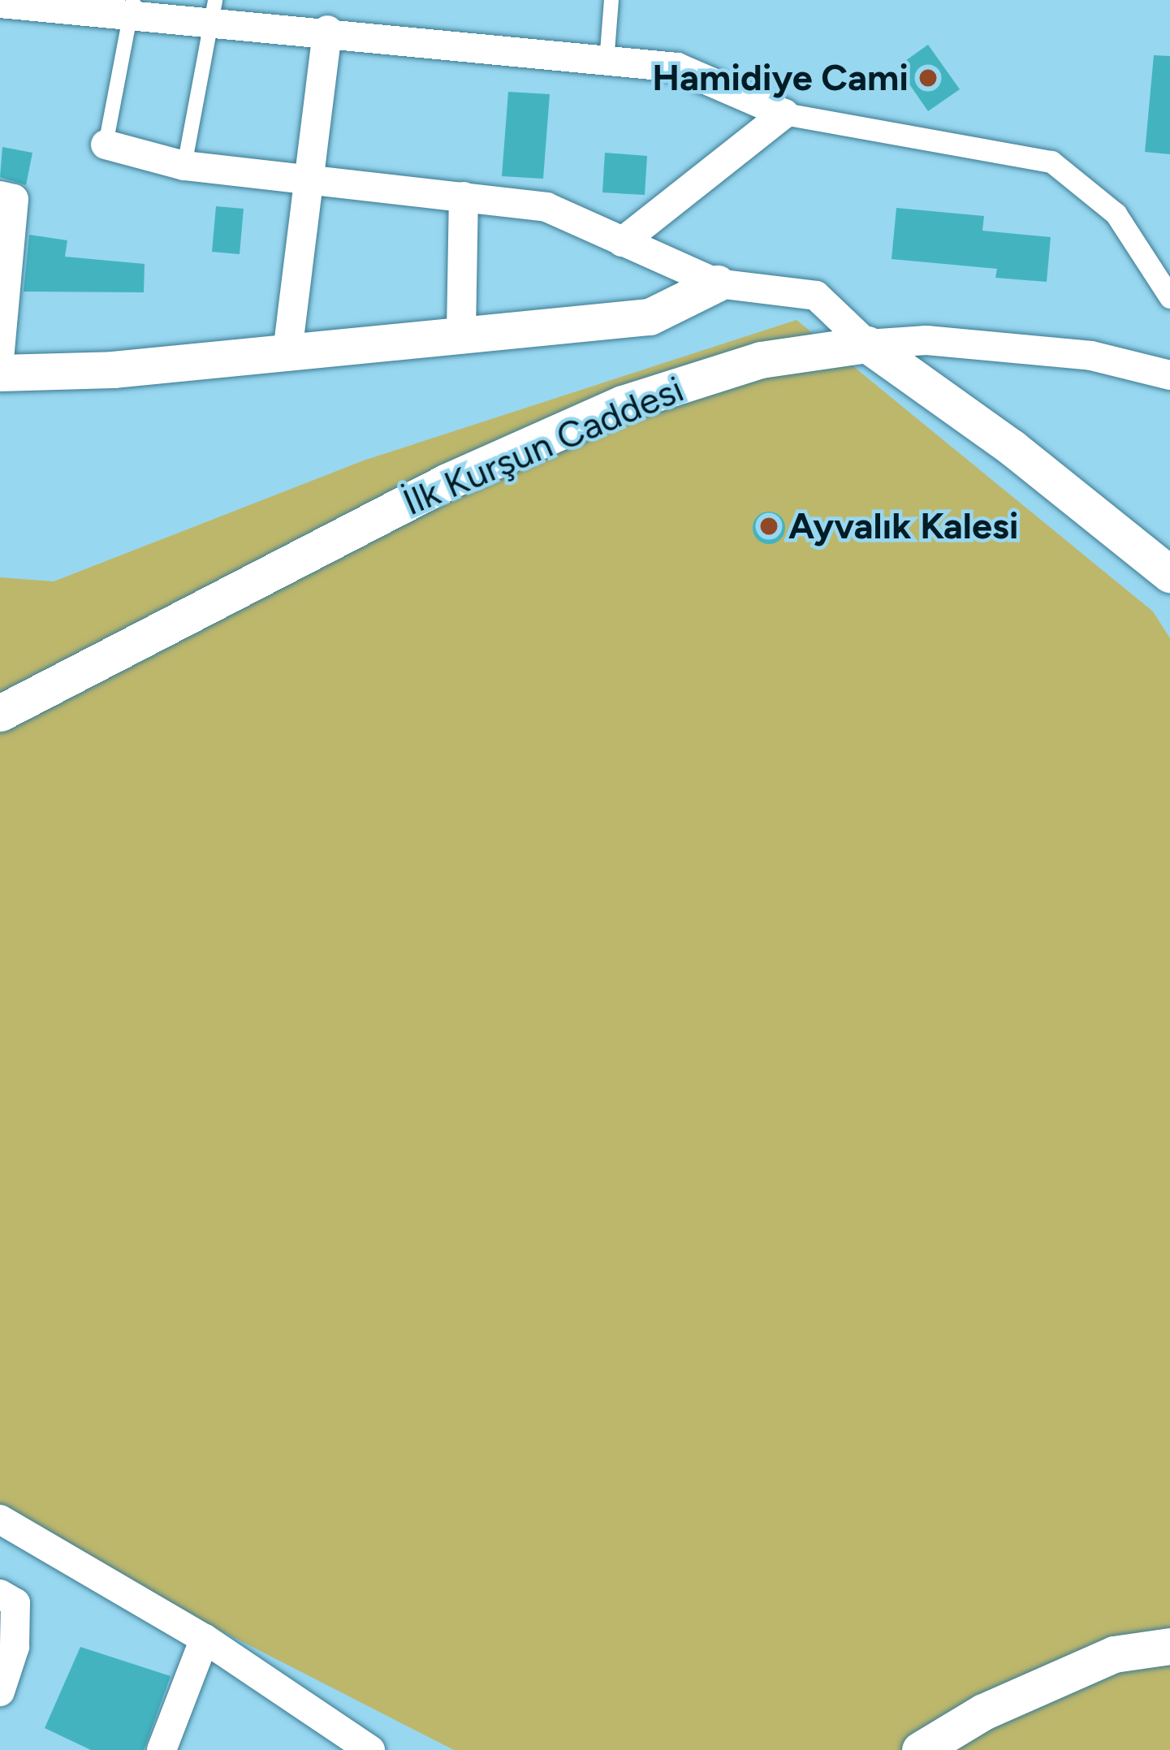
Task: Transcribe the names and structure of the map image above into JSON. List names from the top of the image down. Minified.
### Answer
{"streets":{"street":["İlk Kurşun Caddesi"]},"places":["Hamidiye Cami","Ayvalık Kalesi"]}
